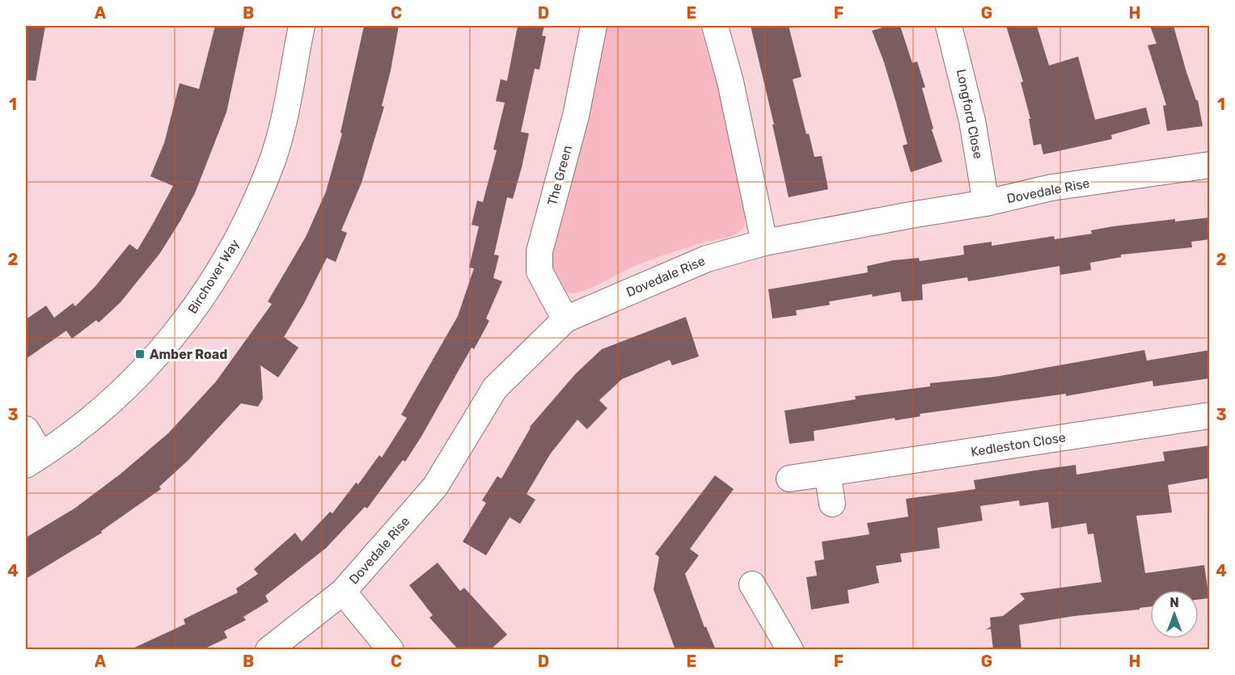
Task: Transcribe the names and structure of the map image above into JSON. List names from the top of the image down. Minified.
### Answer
{"streets":{"street":["Longford Close","The Green","Dovedale Rise","Birchover Way","Kedleston Close"]},"crossings":[["Longford Close","Dovedale Rise"],["The Green","Dovedale Rise"]],"places":{"transit":["Amber Road"]},"north":"top","grid":{"columns":["A","B","C","D","E","F","G","H"],"rows":["1","2","3","4"]}}
